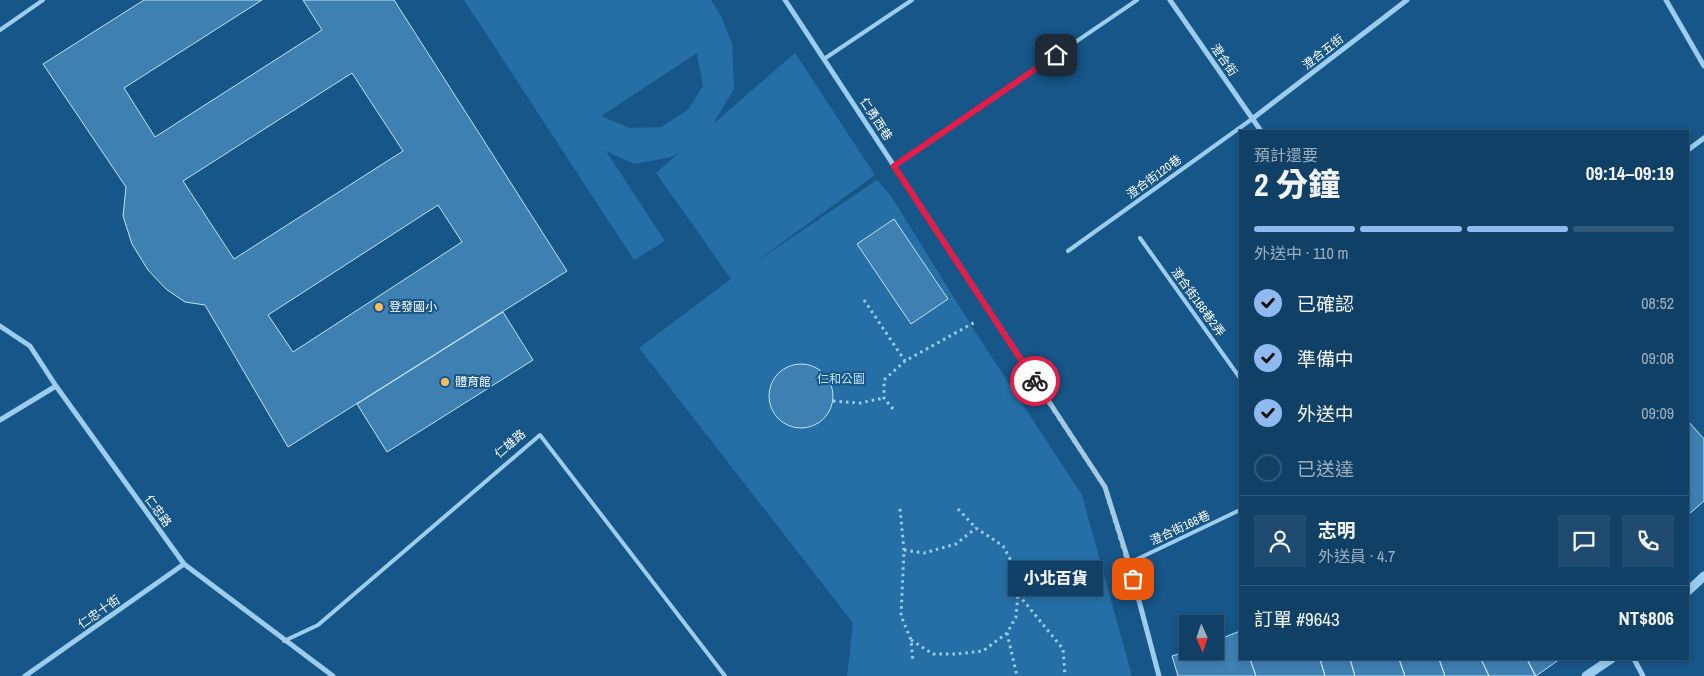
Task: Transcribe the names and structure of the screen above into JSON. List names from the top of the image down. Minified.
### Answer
{"streets":{"street":["澄合五街","澄合街","仁勇西巷","仁忠路","仁忠十街"],"lane":["澄合街120巷","澄合街168巷2弄","仁雄路","澄合街168巷"]},"crossings":[["澄合五街","澄合街"],["澄合五街","澄合街120巷"],["澄合街","澄合街120巷"],["仁勇西巷","澄合街168巷"],["仁雄路","仁忠路"],["仁忠路","仁忠十街"]],"parks":["仁和公園"],"places":["登發國小","體育館","小北百貨"],"north":"bottom","page":{"heading":["2 分鐘","預計還要","09:14–09:19"],"panel":["志明","外送員 · 4.7","訂單 #9643","NT$806"],"bar":"外送中 · 110 m","list":[["已確認","08:52"],["準備中","09:08"],["外送中","09:09"],"已送達"],"bubble":"小北百貨"}}
